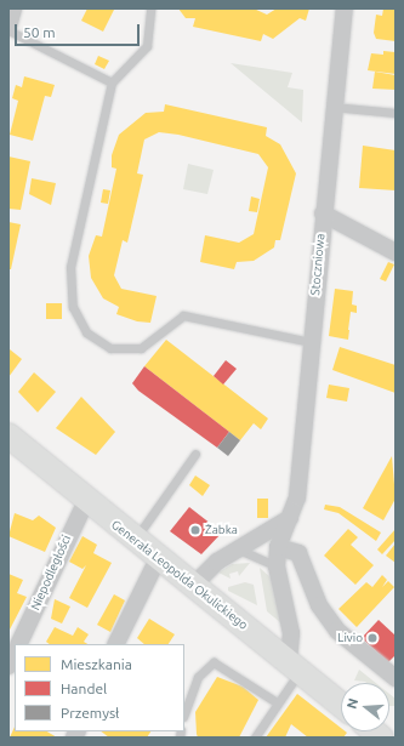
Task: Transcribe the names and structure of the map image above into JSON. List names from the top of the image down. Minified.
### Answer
{"streets":{"street":["Stoczniowa","Niepodległości","Generała Leopolda Okulickiego"]},"crossings":[["Stoczniowa","Generała Leopolda Okulickiego"],["Niepodległości","Generała Leopolda Okulickiego"]],"places":["Żabka","Livio"],"legend":["Mieszkania","Handel","Przemysł"],"scale_bar":"50 m","north":"left"}
